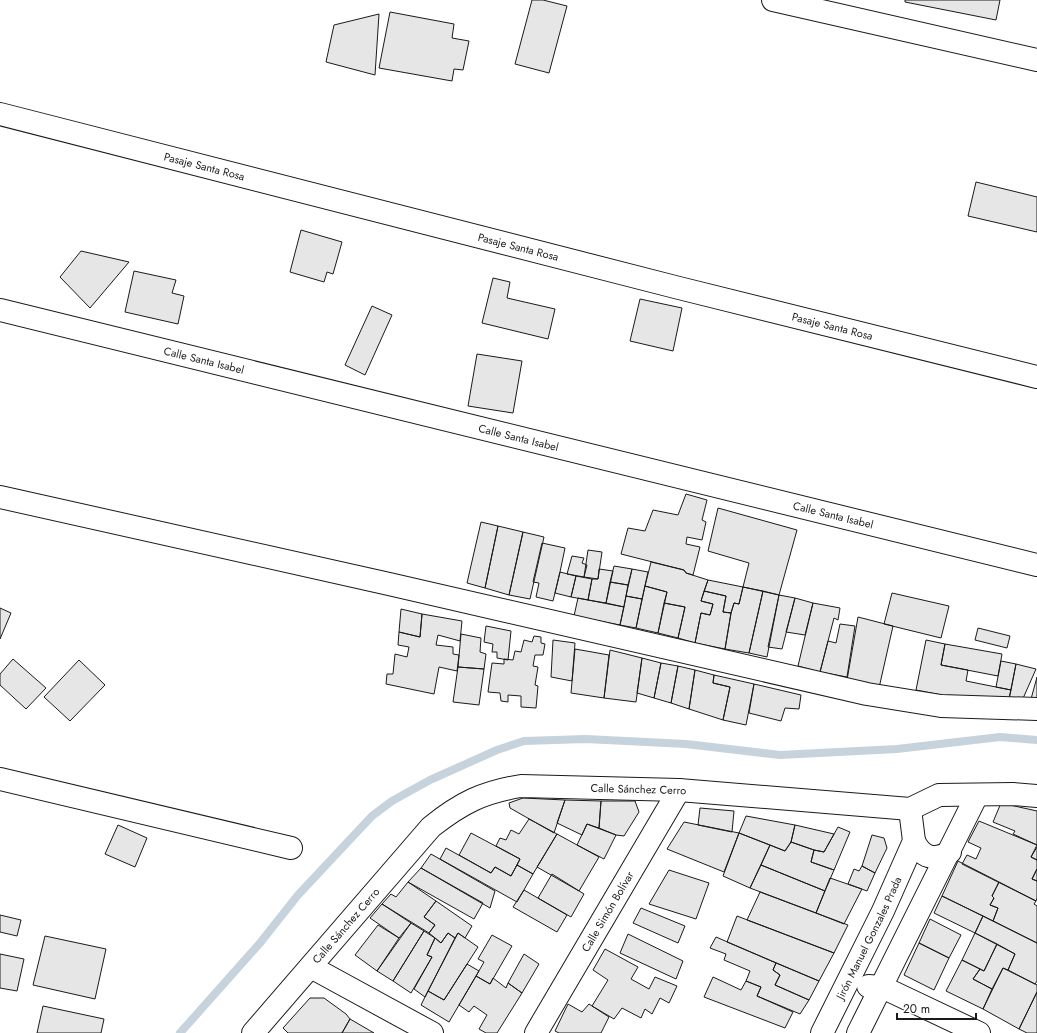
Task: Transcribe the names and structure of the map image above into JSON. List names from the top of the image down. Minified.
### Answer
{"streets":{"street":["Pasaje Santa Rosa","Calle Santa Isabel","Calle Sánchez Cerro","Calle Simón Bolívar","Jirón Manuel Gonzales Prada"]},"crossings":[["Calle Sánchez Cerro","Calle Simón Bolívar"]],"scale_bar":"20 m"}
